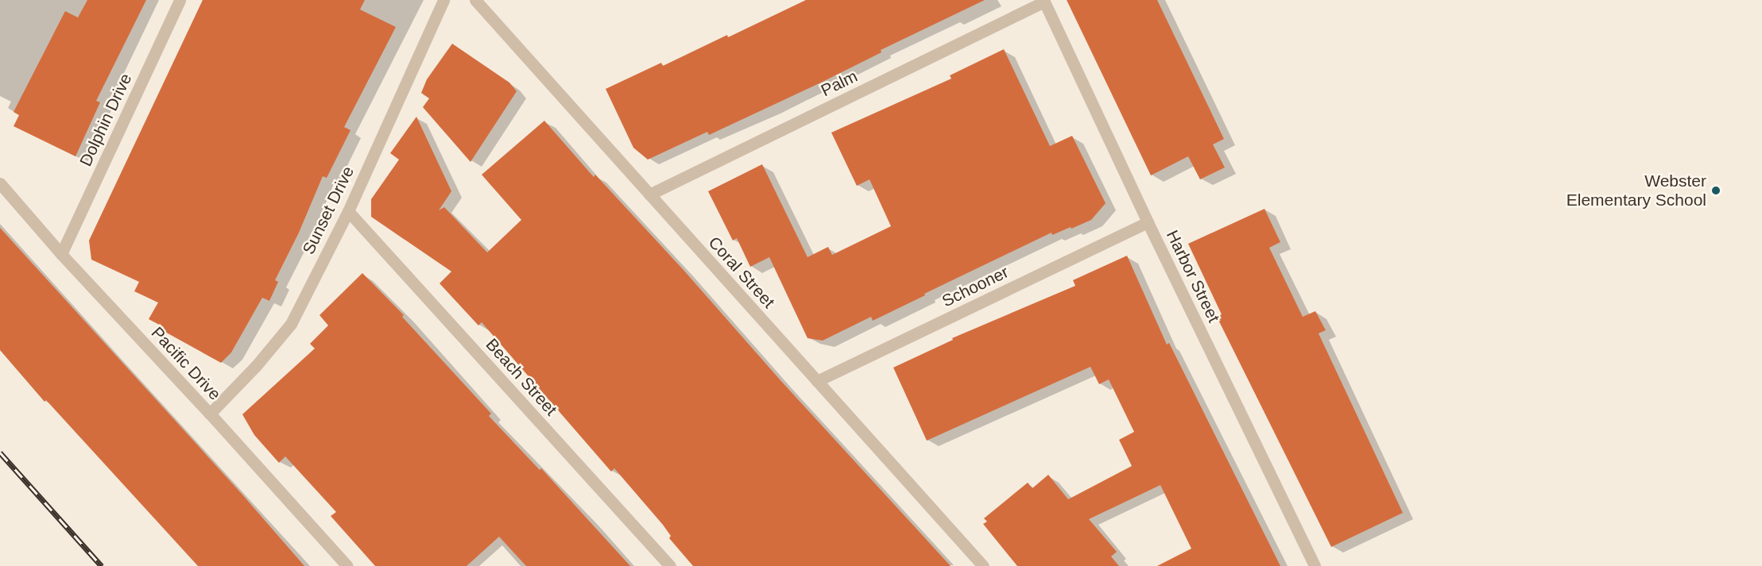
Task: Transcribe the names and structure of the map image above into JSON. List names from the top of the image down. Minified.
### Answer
{"streets":{"street":["Palm","Dolphin Drive","Sunset Drive","Coral Street","Harbor Street","Schooner","Pacific Drive","Beach Street"]},"crossings":[["Palm","Coral Street"],["Palm","Harbor Street"],["Dolphin Drive","Pacific Drive"],["Sunset Drive","Pacific Drive"],["Sunset Drive","Beach Street"],["Coral Street","Schooner"],["Harbor Street","Schooner"]],"places":["Webster Elementary School"]}
